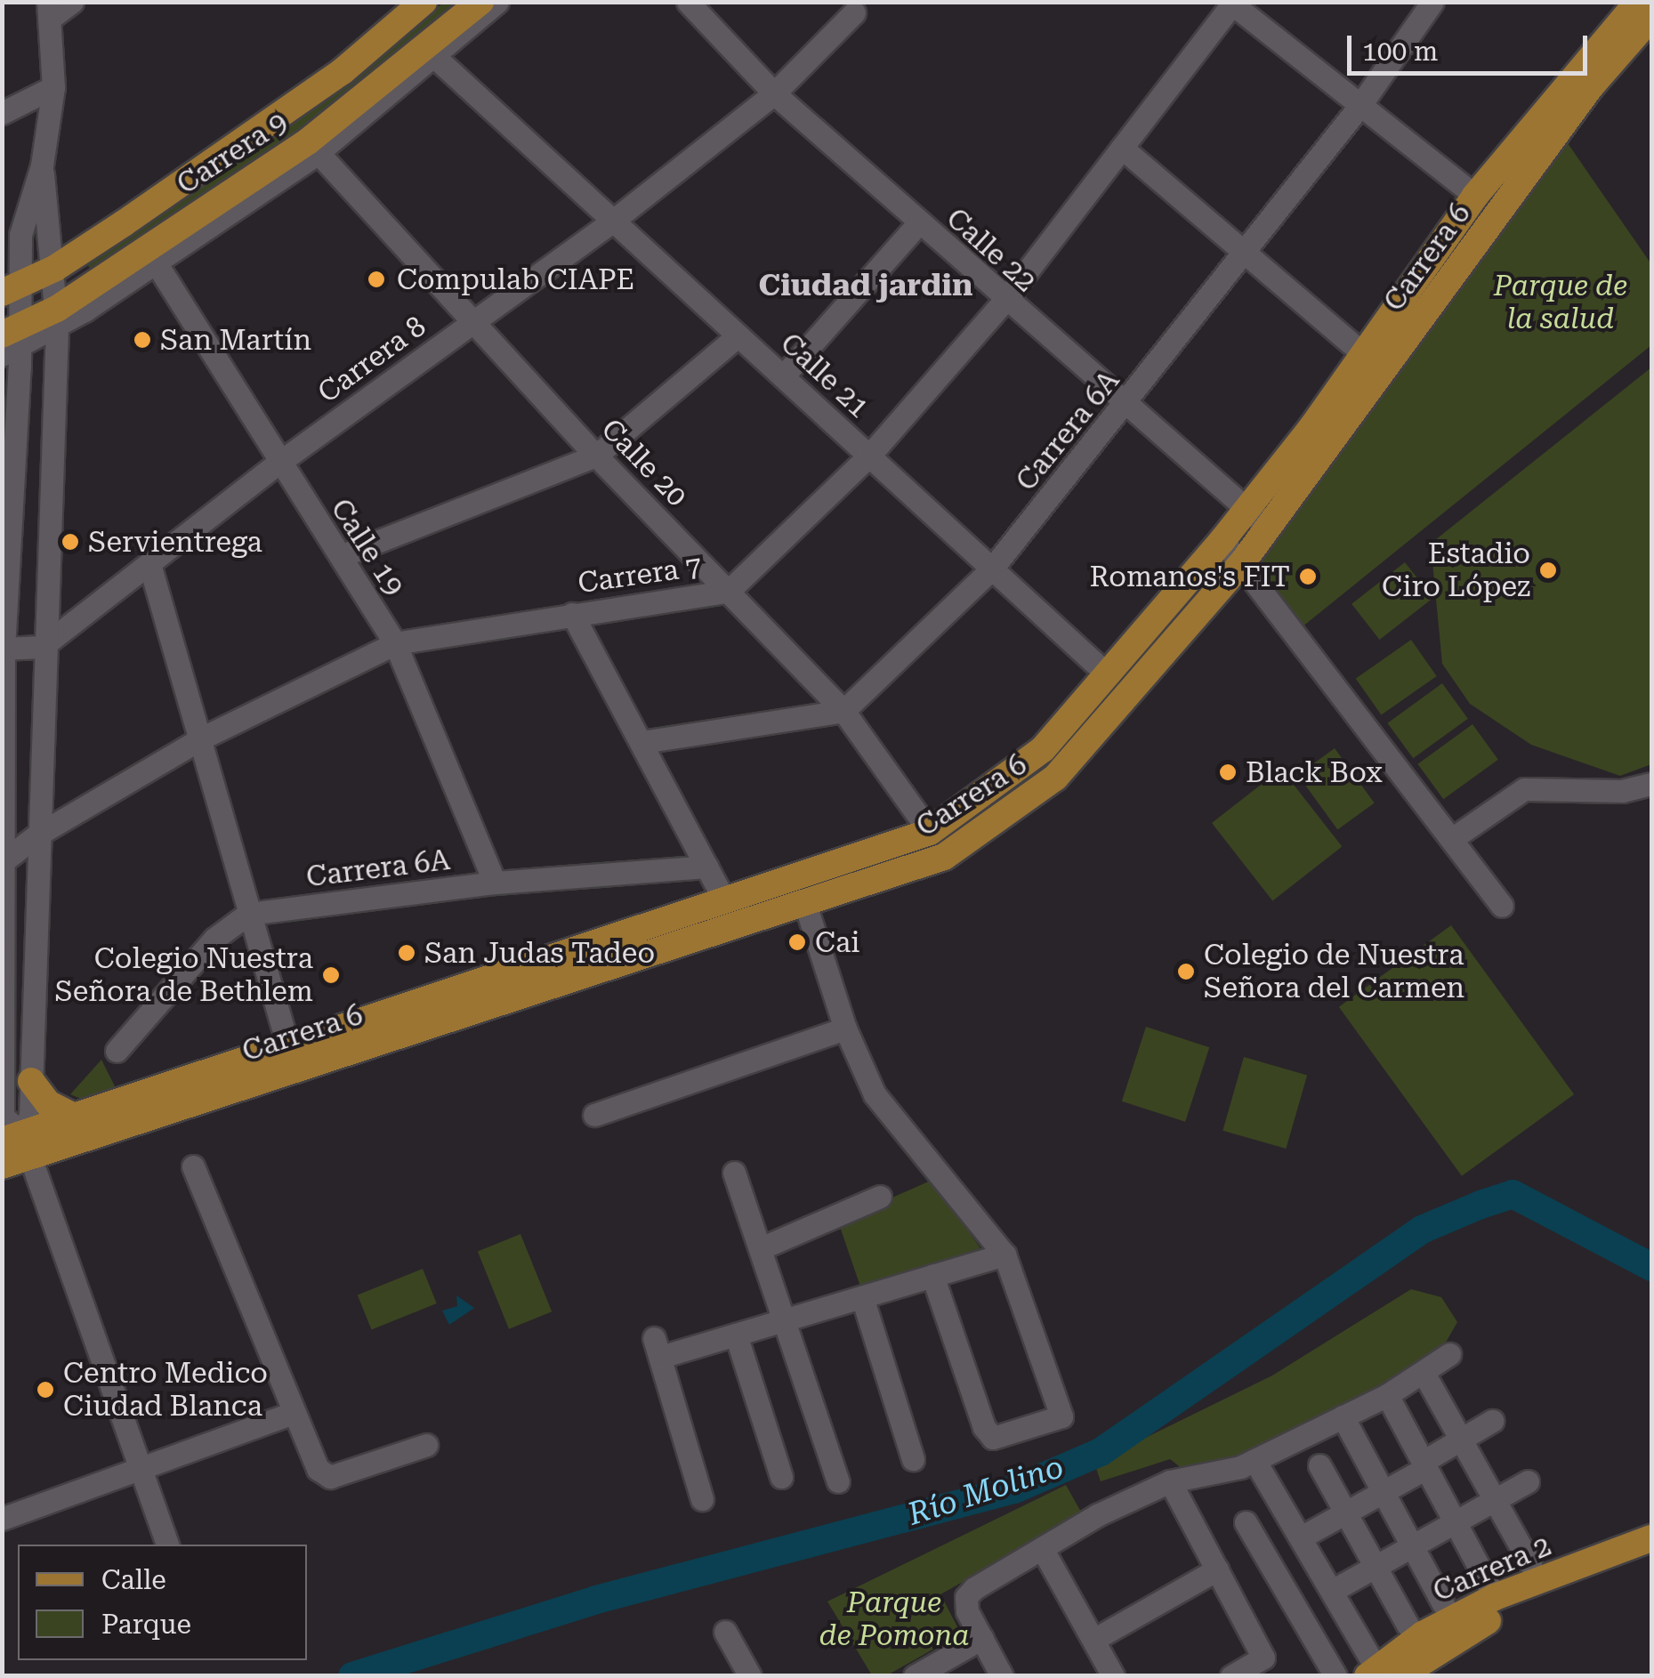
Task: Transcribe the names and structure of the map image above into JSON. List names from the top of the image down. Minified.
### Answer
{"streets":{"main road":["Carrera 9","Carrera 6","Carrera 2"],"street":["Calle 22","Carrera 8","Calle 21","Carrera 6A","Calle 20","Calle 19","Carrera 7"]},"crossings":[["Carrera 9","Calle 21"],["Carrera 9","Calle 20"],["Calle 22","Carrera 6"],["Calle 22","Carrera 8"],["Calle 22","Carrera 6A"],["Calle 22","Carrera 7"],["Carrera 6","Calle 21"],["Carrera 6","Calle 20"],["Carrera 8","Calle 21"],["Carrera 8","Calle 20"],["Carrera 8","Calle 19"],["Calle 21","Carrera 6A"],["Calle 21","Carrera 7"],["Carrera 6A","Calle 20"],["Carrera 6A","Calle 19"],["Calle 20","Carrera 7"],["Calle 19","Carrera 7"]],"districts":["Ciudad jardin"],"water":["Río Molino"],"parks":["Parque de la salud","Parque de Pomona"],"places":["Compulab CIAPE","San Martín","Servientrega","Estadio Ciro López","Romanos's FIT","Black Box","Cai","San Judas Tadeo","Colegio de Nuestra Señora del Carmen","Colegio Nuestra Señora de Bethlem","Centro Medico Ciudad Blanca"],"legend":["Calle","Parque"],"scale_bar":"100 m"}
